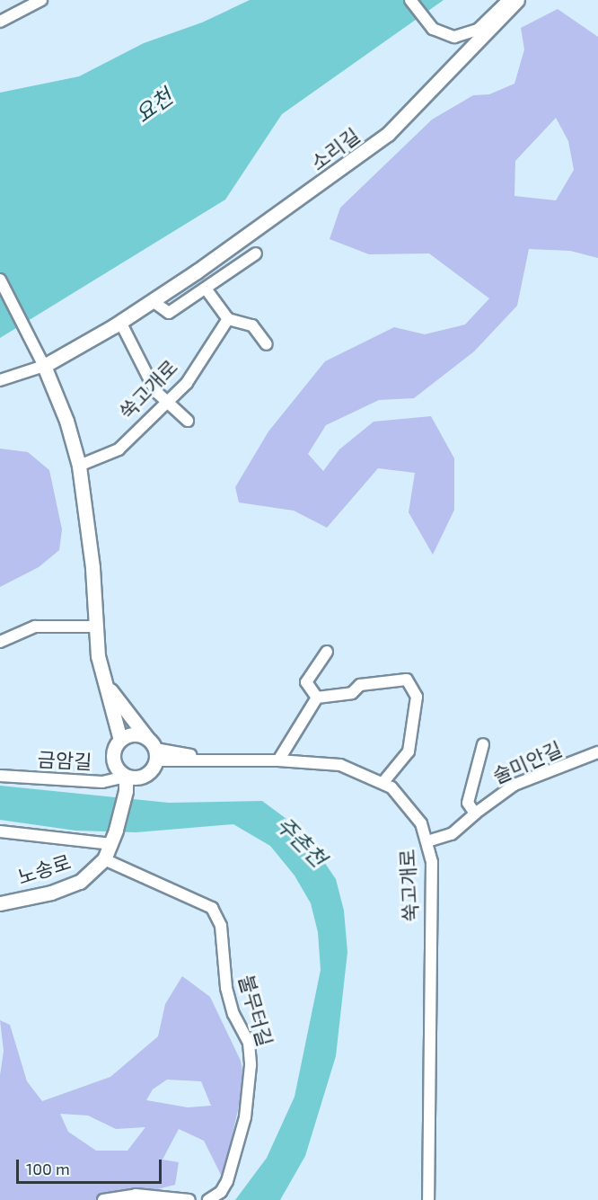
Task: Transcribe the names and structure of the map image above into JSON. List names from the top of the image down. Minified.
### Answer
{"streets":{"main road":["소리길","노송로"],"street":["쑥고개로","금암길","술미안길","불무터길"]},"crossings":[["쑥고개로","금암길"],["쑥고개로","술미안길"],["쑥고개로","노송로"],["금암길","노송로"],["노송로","불무터길"]],"water":["요천","주촌천"],"scale_bar":"100 m"}
